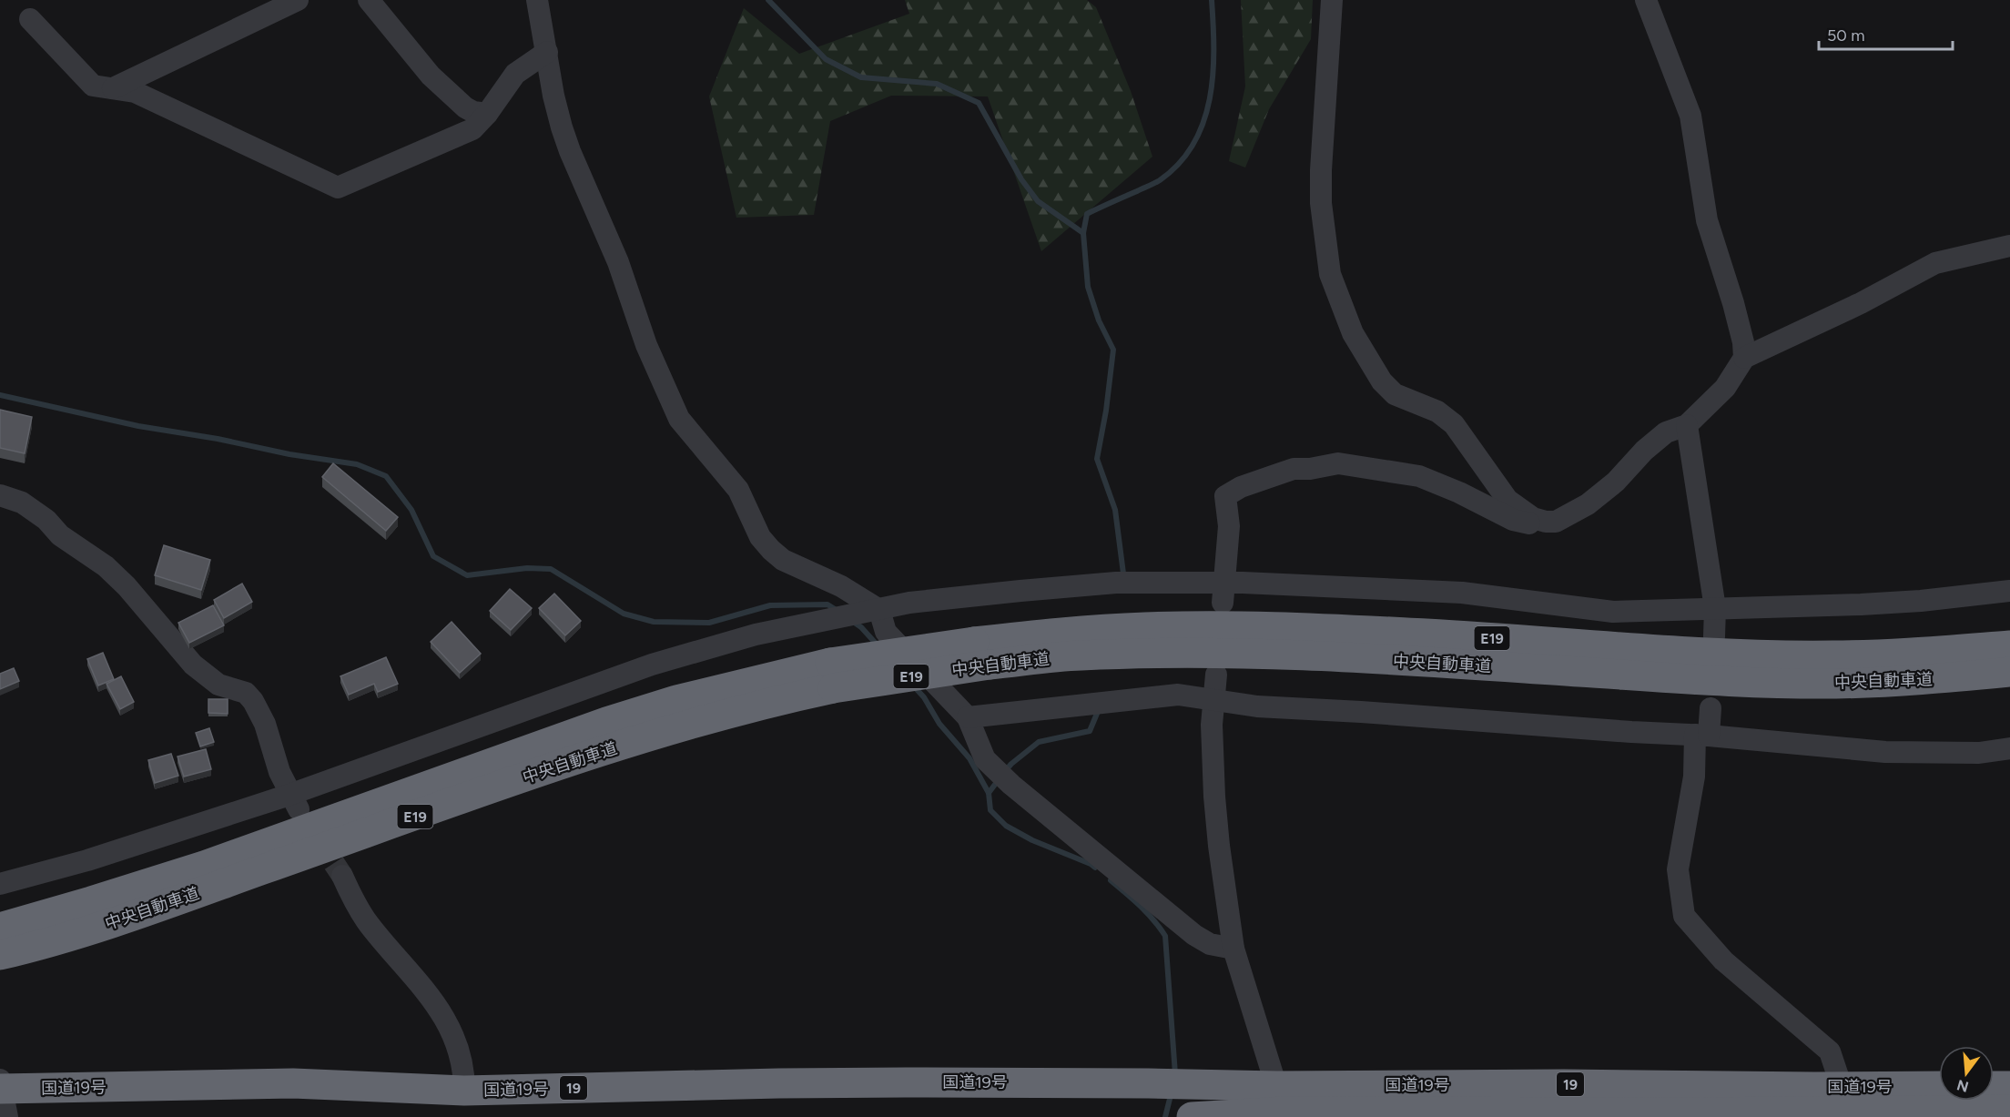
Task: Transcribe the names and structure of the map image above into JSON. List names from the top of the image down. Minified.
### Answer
{"streets":{"highway":["E19","中央自動車道","国道19号","19"]},"scale_bar":"50 m","north":"bottom"}
